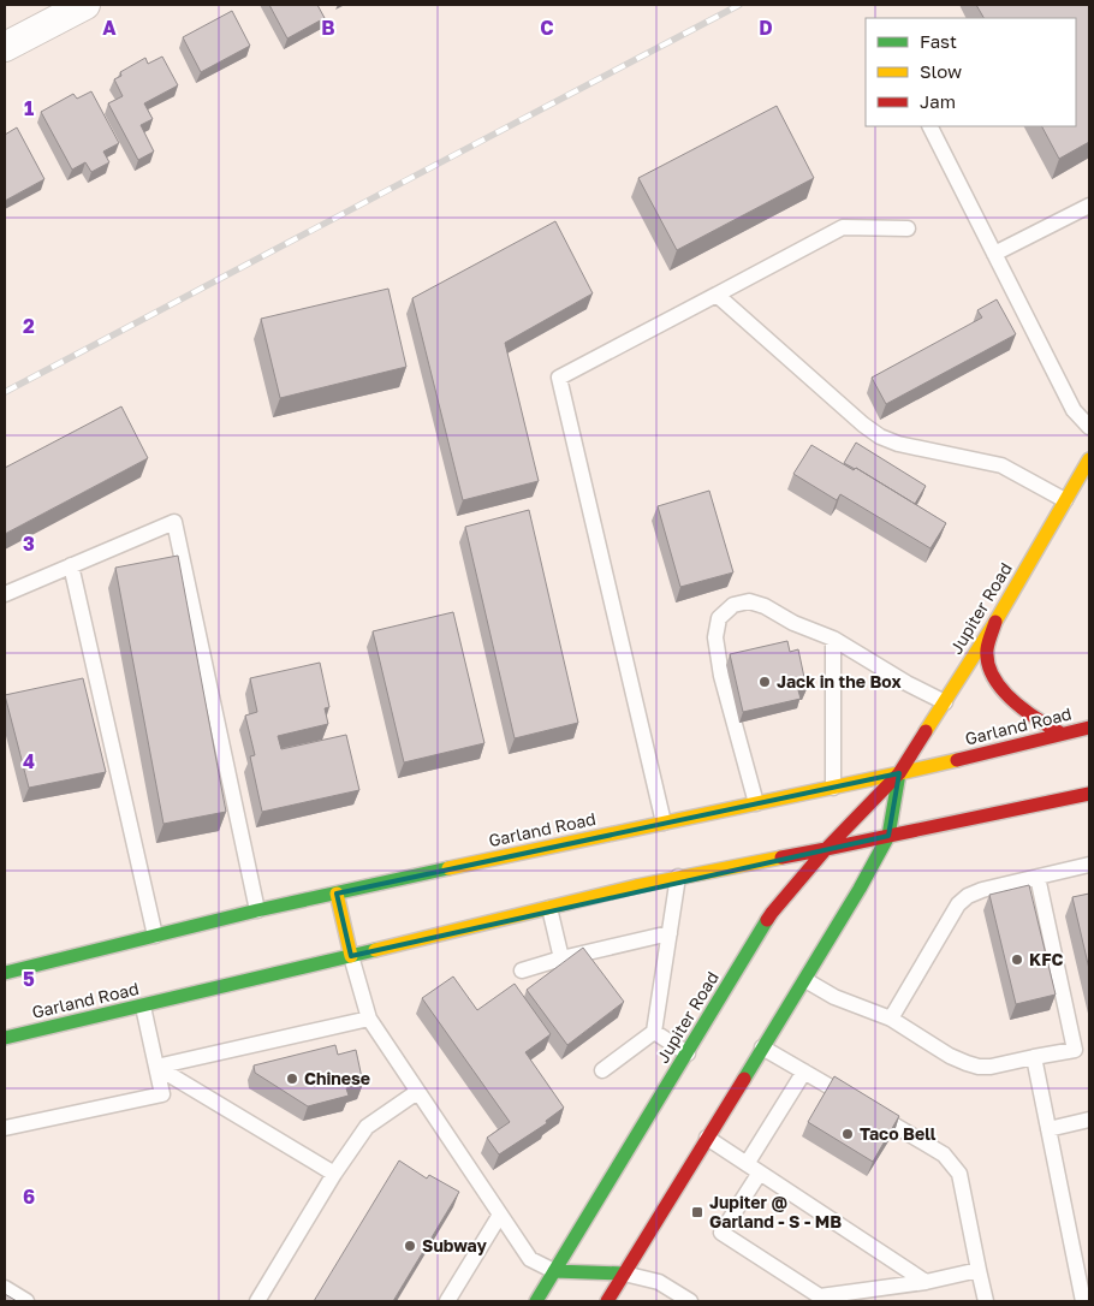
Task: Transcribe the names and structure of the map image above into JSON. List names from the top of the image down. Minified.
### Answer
{"streets":{"main road":["Jupiter Road","Garland Road"]},"crossings":[["Jupiter Road","Garland Road"]],"places":{"other":["Jack in the Box","KFC","Chinese","Taco Bell","Subway"],"transit":["Jupiter @ Garland - S - MB"]},"legend":["Fast","Slow","Jam"],"grid":{"columns":["A","B","C","D"],"rows":["1","2","3","4","5","6"]}}
